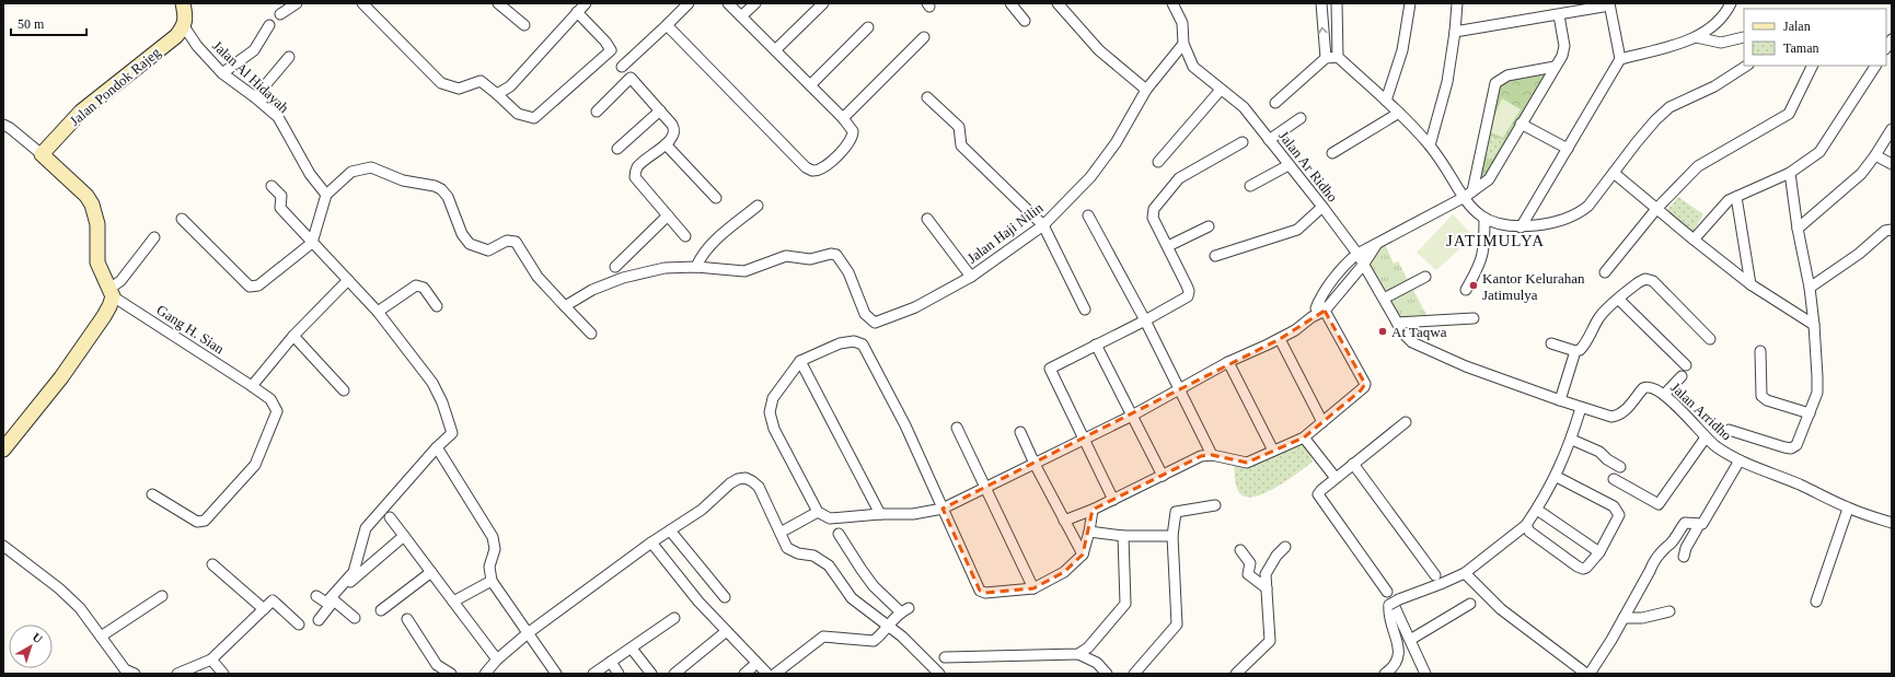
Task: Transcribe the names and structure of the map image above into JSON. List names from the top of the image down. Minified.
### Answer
{"streets":{"main road":["Jalan Pondok Rajeg"],"street":["Jalan Al Hidayah","Jalan Ar Ridho","Jalan Haji Nilin","Gang H. Sian","Jalan Arridho"]},"crossings":[["Jalan Al Hidayah","Jalan Pondok Rajeg"],["Jalan Ar Ridho","Jalan Haji Nilin"],["Jalan Ar Ridho","Jalan Arridho"]],"districts":["JATIMULYA"],"places":["Kantor Kelurahan Jatimulya","At Taqwa"],"legend":["Jalan","Taman"],"scale_bar":"50 m","north":"top right"}
